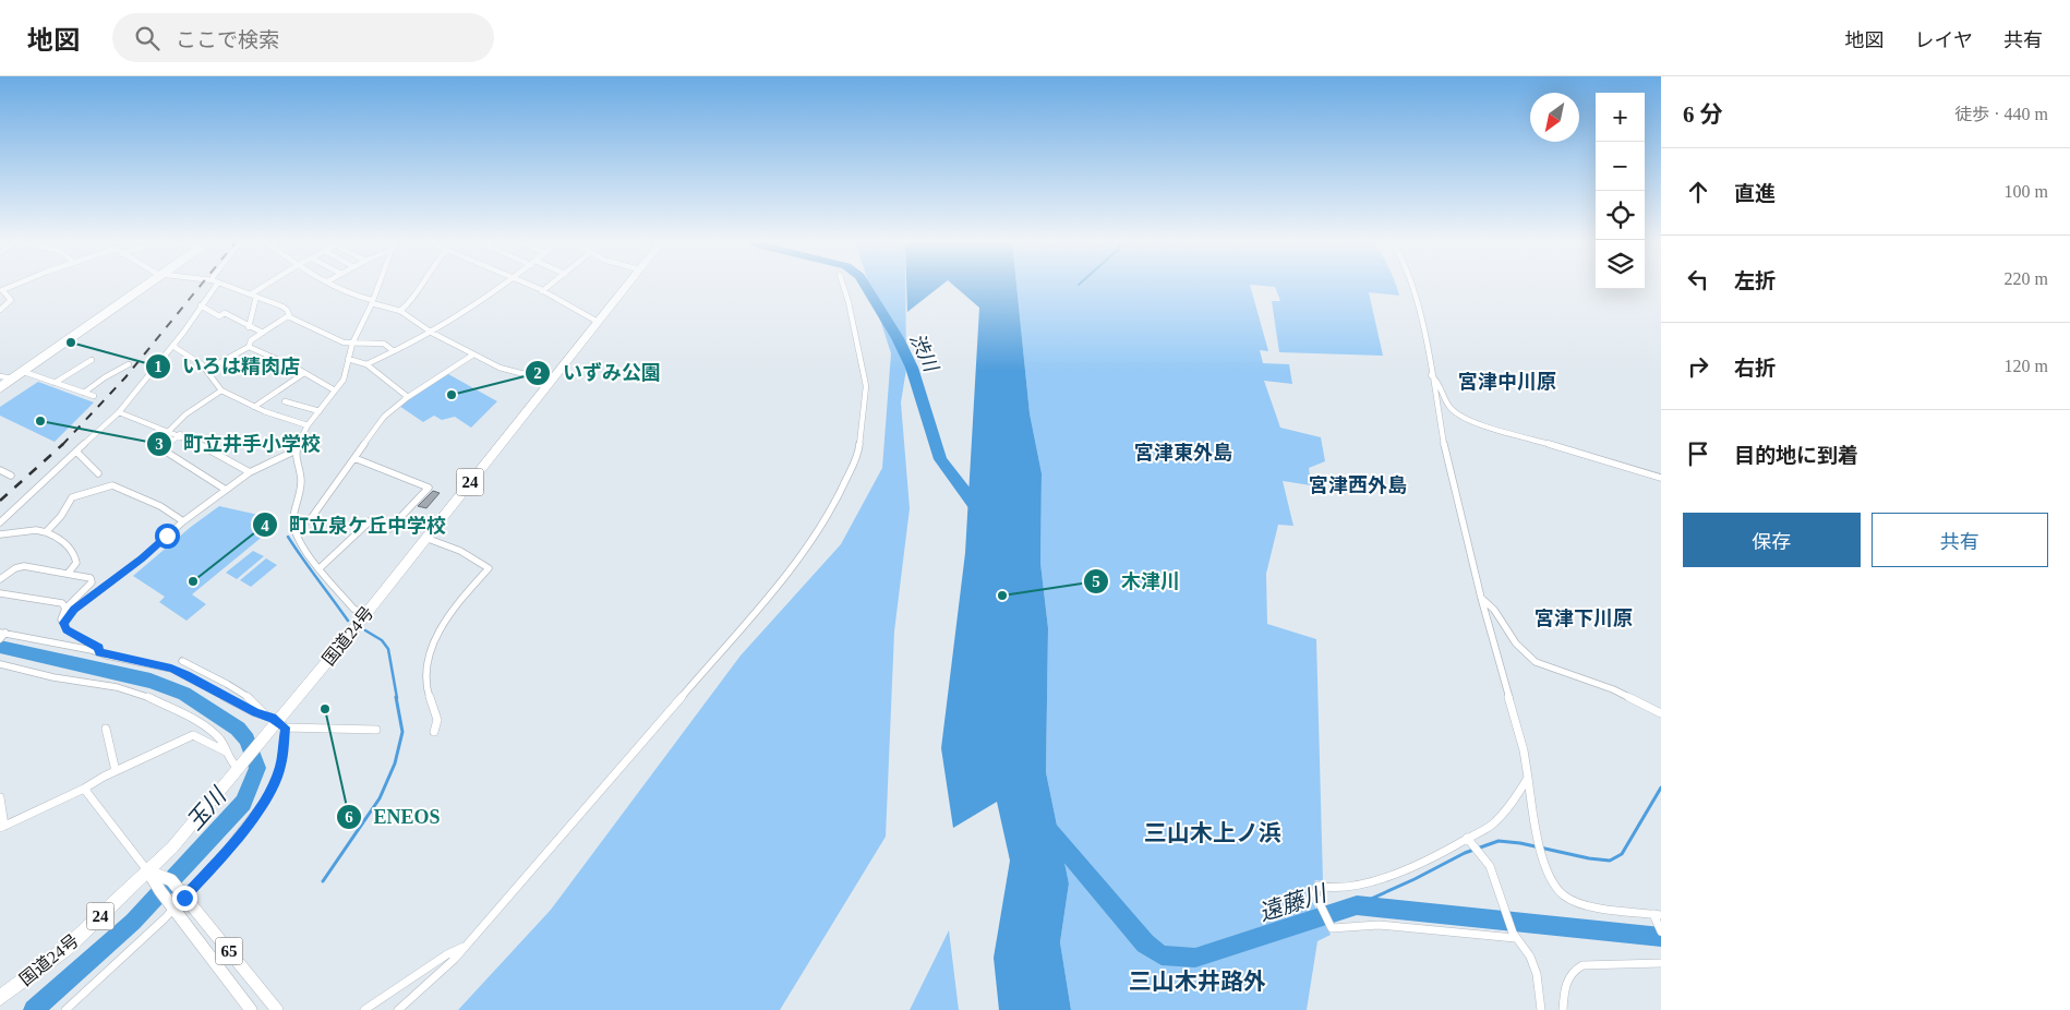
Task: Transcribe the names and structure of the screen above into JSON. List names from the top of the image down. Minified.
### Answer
{"streets":{"highway":["24","国道24号"],"main road":["65"]},"crossings":[["国道24号","65"]],"districts":["宮津中川原","宮津東外島","宮津西外島","宮津下川原","三山木上ノ浜","三山木井路外"],"water":["渋川","玉川","遠藤川"],"places":["いろは精肉店","いずみ公園","町立井手小学校","町立泉ケ丘中学校","木津川","ENEOS"],"north":"bottom left","page":{"header":"地図","search":"ここで検索","nav":["地図","レイヤ","共有"],"heading":["6 分","徒歩 · 440 m"],"map_buttons":["+","−"],"list":[["直進","100 m"],["左折","220 m"],["右折","120 m"],"目的地に到着"],"buttons":["保存","共有"]}}
